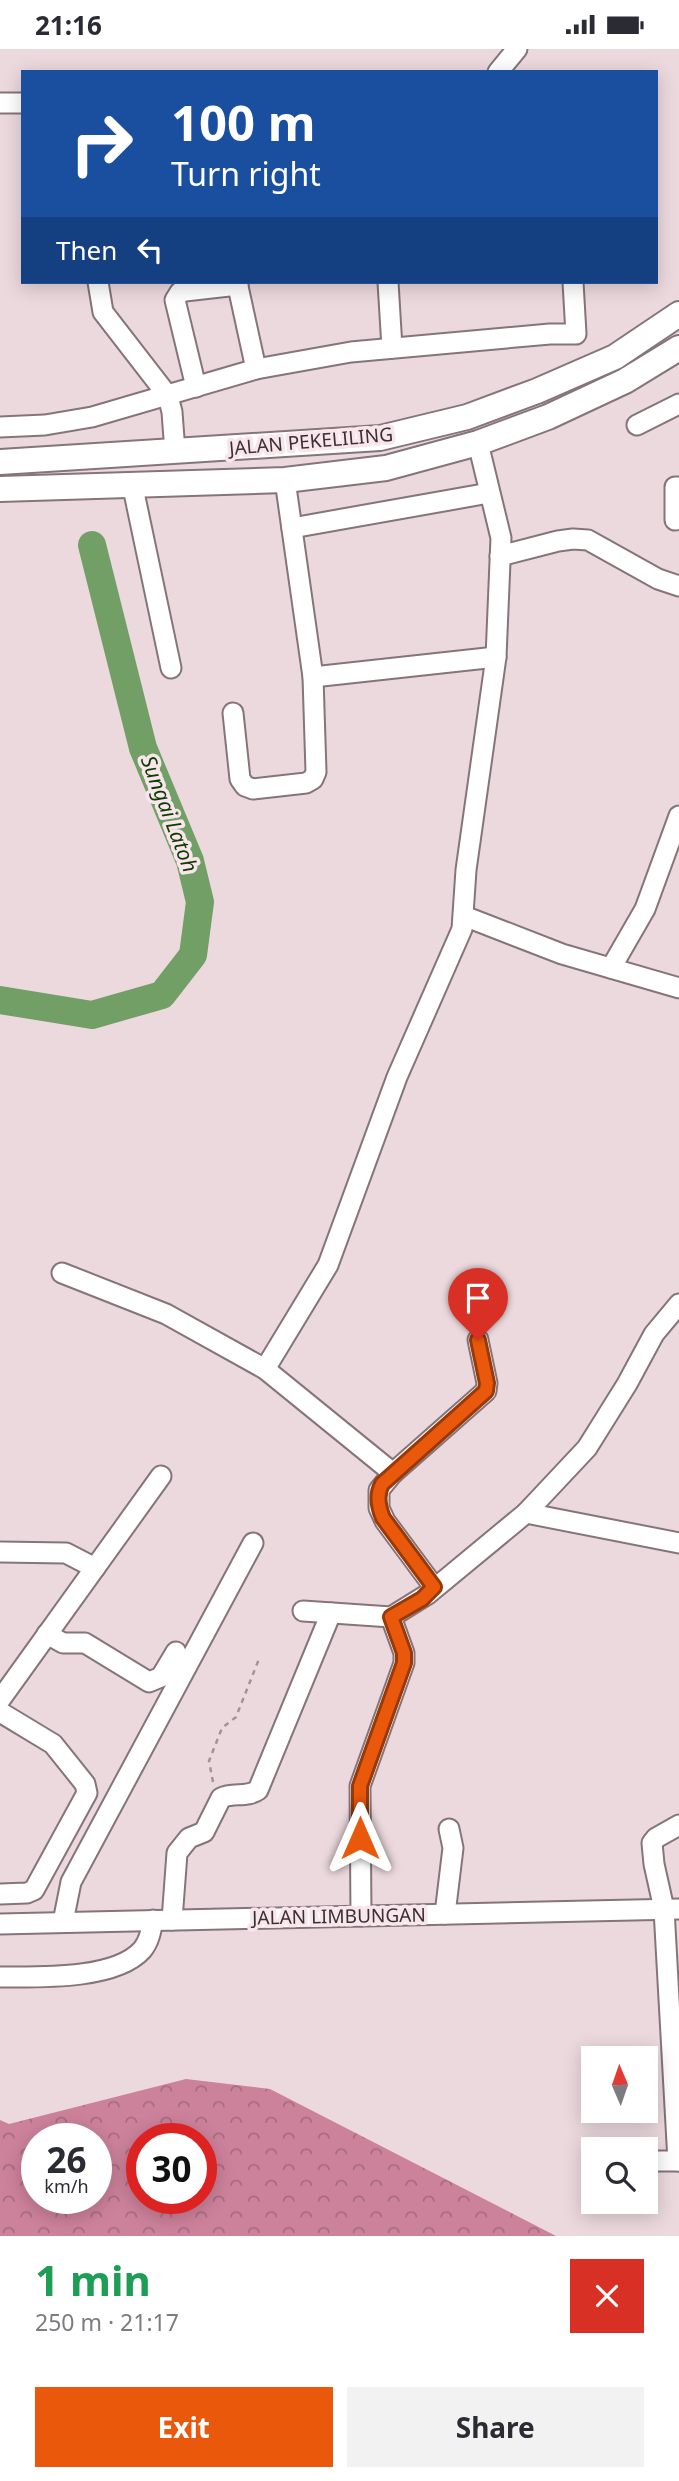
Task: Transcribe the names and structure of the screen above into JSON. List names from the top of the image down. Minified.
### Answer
{"streets":{"main road":["JALAN PEKELILING"],"street":["JALAN LIMBUNGAN"]},"water":["Sungai Latoh"],"north":"top","page":{"status":"21:16","turn":["100 m","Turn right"],"then":"Then","speed":"26 km/h","limit":"30","heading":["1 min","250 m · 21:17"],"buttons":["Exit","Share"]}}
